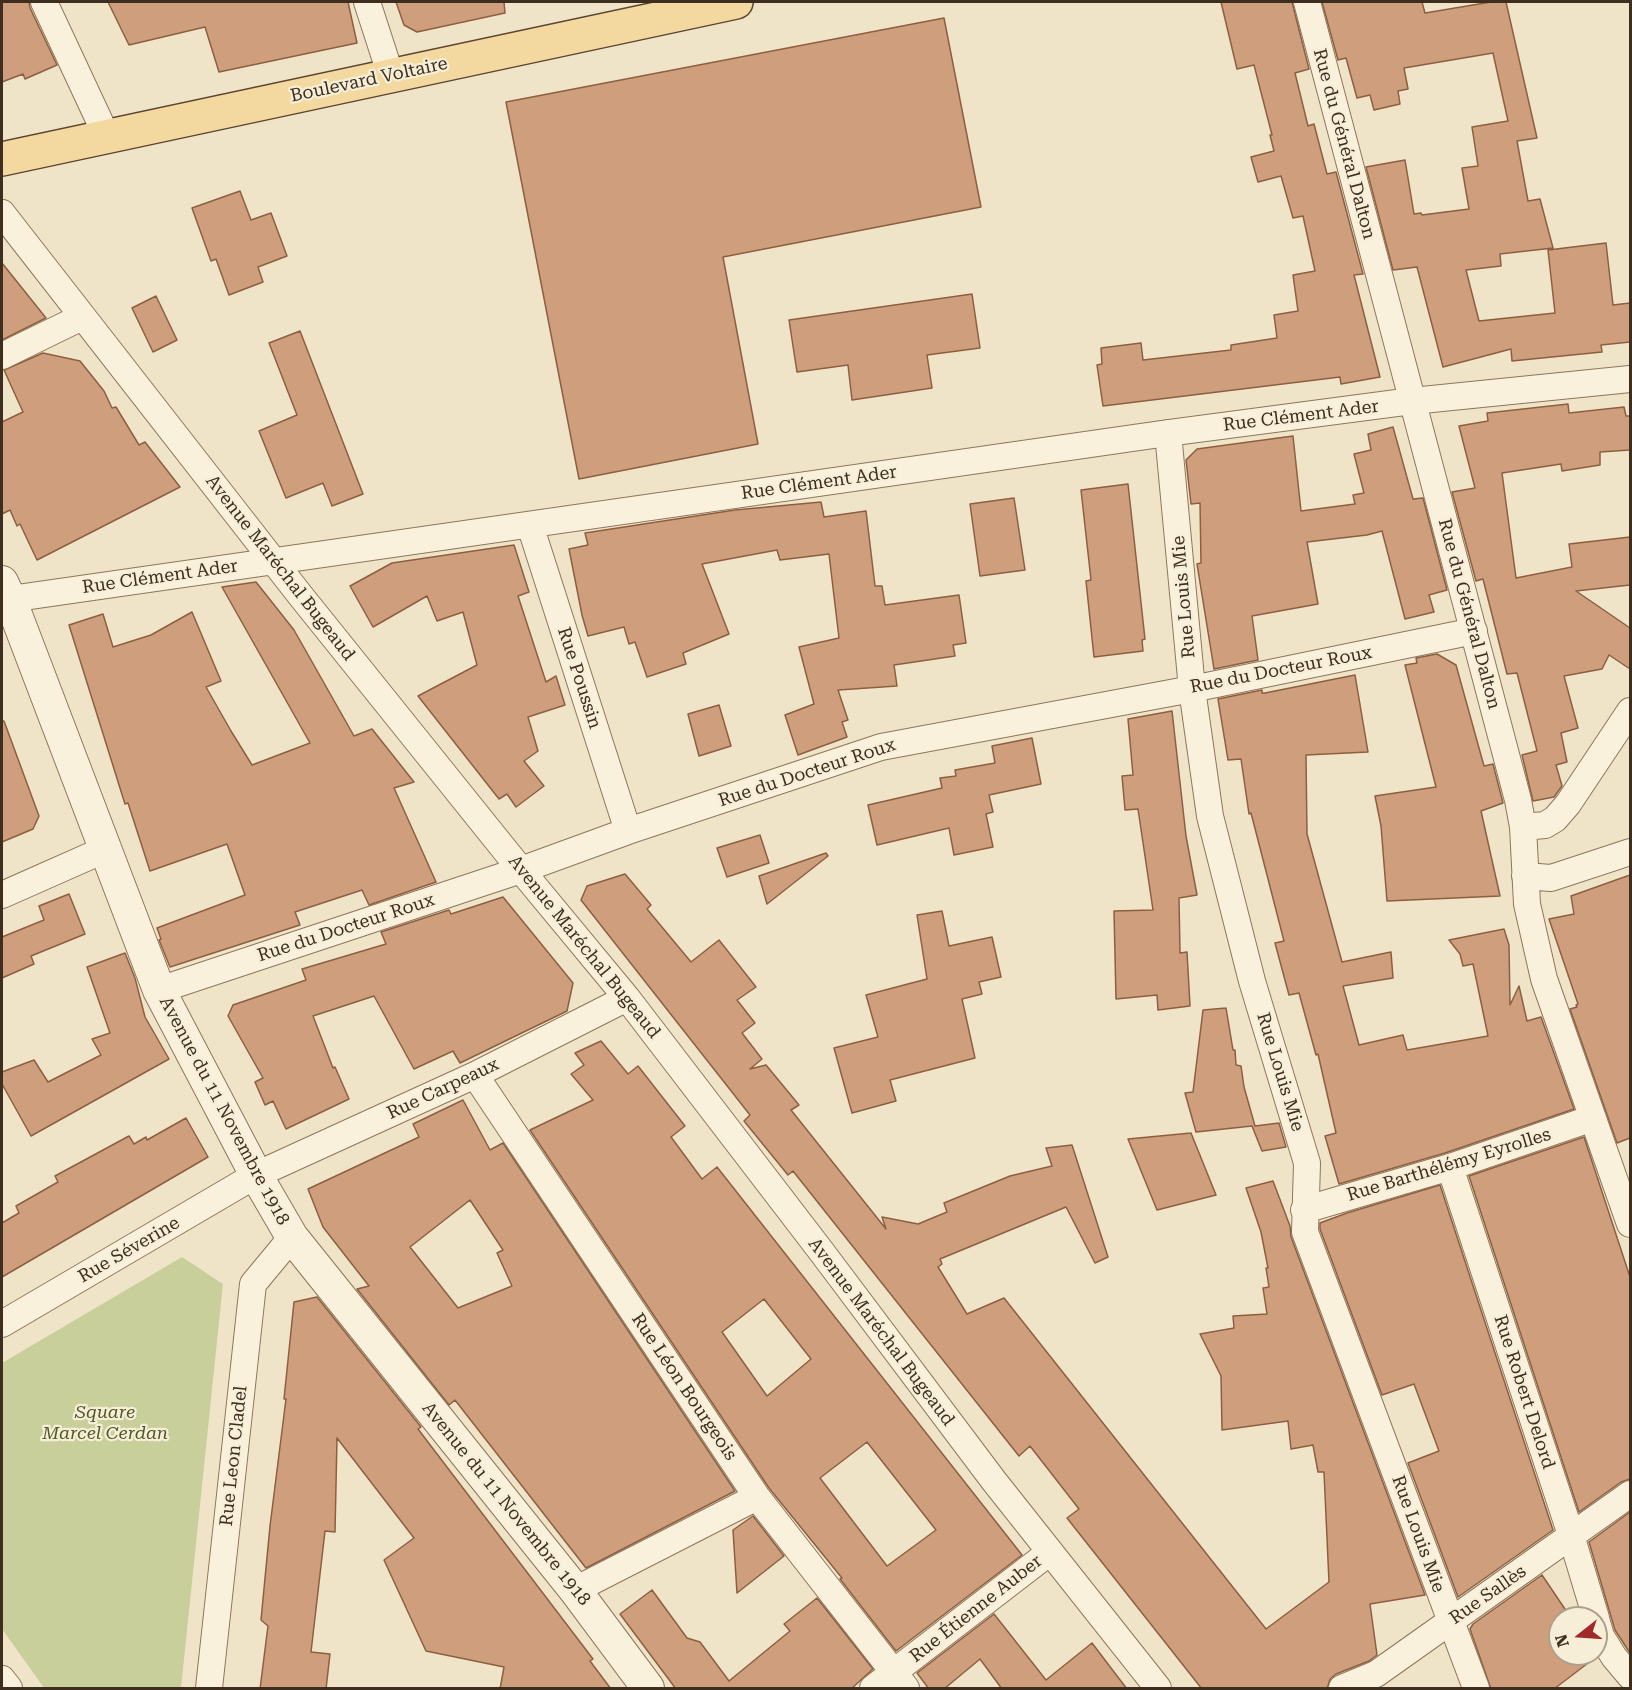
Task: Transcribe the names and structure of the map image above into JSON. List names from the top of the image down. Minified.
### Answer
{"streets":{"main road":["Boulevard Voltaire"],"street":["Rue du Général Dalton","Rue Clément Ader","Avenue Maréchal Bugeaud","Rue Louis Mie","Rue du Docteur Roux","Rue Poussin","Rue Carpeaux","Avenue du 11 Novembre 1918","Rue Barthélémy Eyrolles","Rue Séverine","Rue Léon Bourgeois","Rue Robert Delord","Rue Leon Cladel","Rue Sallès","Rue Étienne Auber"]},"crossings":[["Rue du Général Dalton","Rue Clément Ader"],["Rue du Général Dalton","Rue du Docteur Roux"],["Rue du Général Dalton","Rue Barthélémy Eyrolles"],["Rue Clément Ader","Avenue Maréchal Bugeaud"],["Rue Clément Ader","Rue Louis Mie"],["Rue Clément Ader","Rue Poussin"],["Rue Clément Ader","Avenue du 11 Novembre 1918"],["Avenue Maréchal Bugeaud","Rue du Docteur Roux"],["Avenue Maréchal Bugeaud","Rue Carpeaux"],["Avenue Maréchal Bugeaud","Rue Étienne Auber"],["Rue Louis Mie","Rue du Docteur Roux"],["Rue Louis Mie","Rue Barthélémy Eyrolles"],["Rue Louis Mie","Rue Sallès"],["Rue du Docteur Roux","Rue Poussin"],["Rue du Docteur Roux","Avenue du 11 Novembre 1918"],["Rue Carpeaux","Avenue du 11 Novembre 1918"],["Rue Carpeaux","Rue Séverine"],["Rue Carpeaux","Rue Léon Bourgeois"],["Avenue du 11 Novembre 1918","Rue Séverine"],["Avenue du 11 Novembre 1918","Rue Leon Cladel"],["Rue Barthélémy Eyrolles","Rue Robert Delord"],["Rue Léon Bourgeois","Rue Étienne Auber"],["Rue Robert Delord","Rue Sallès"]],"parks":["Square Marcel Cerdan"],"north":"left"}
